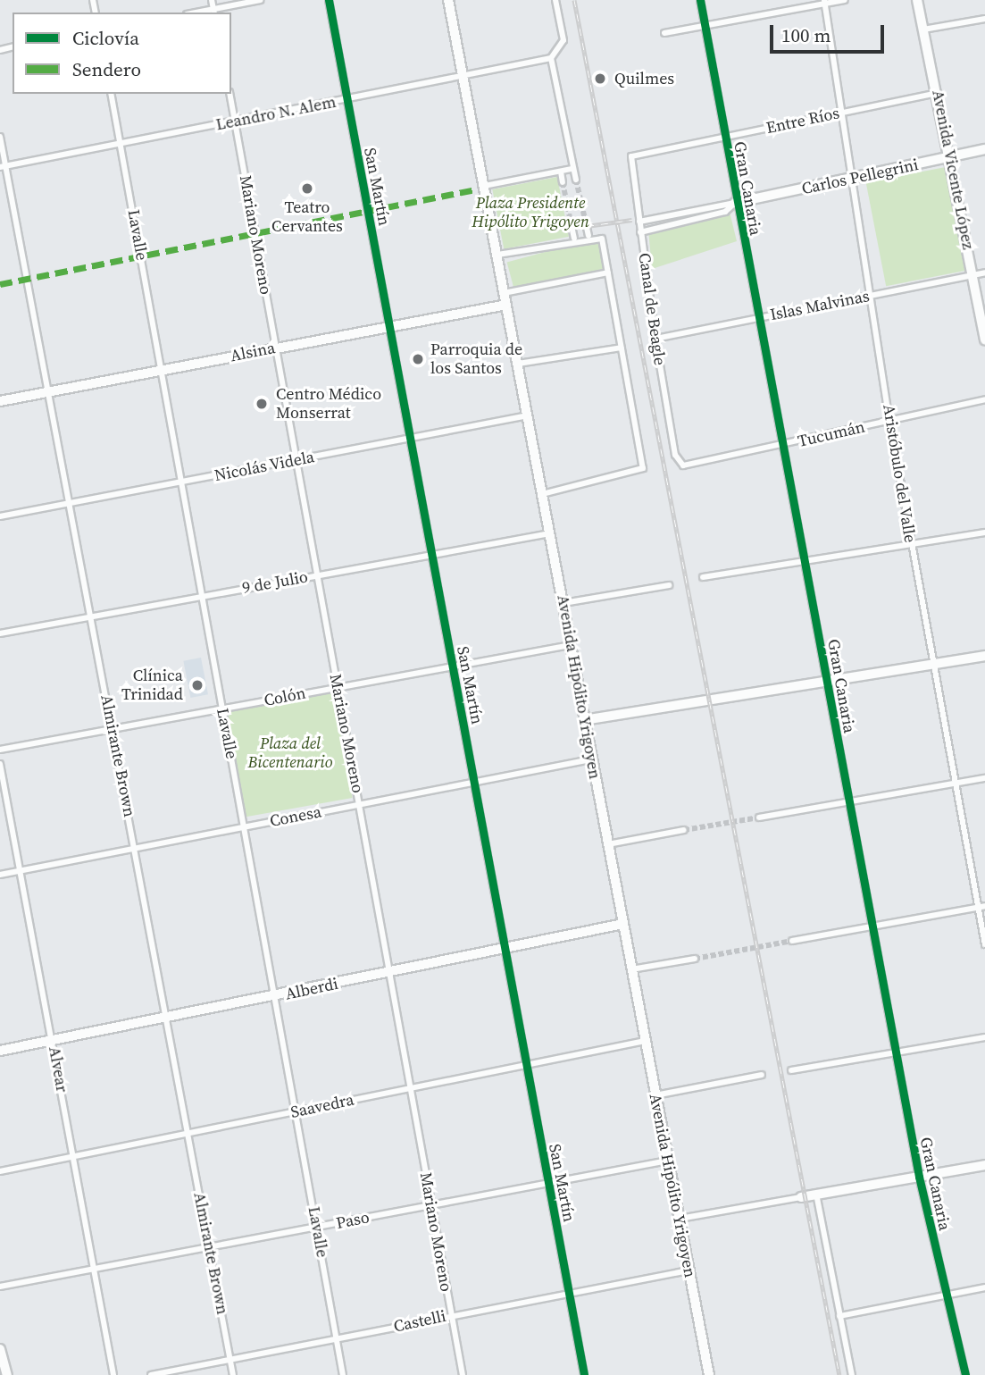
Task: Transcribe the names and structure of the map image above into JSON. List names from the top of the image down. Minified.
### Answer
{"streets":{"main road":["Avenida Vicente López","Carlos Pellegrini","Alsina","Avenida Hipólito Yrigoyen","Alberdi"],"street":["Leandro N. Alem","Entre Ríos","San Martín","Gran Canaria","Lavalle","Mariano Moreno","Islas Malvinas","Canal de Beagle","Tucumán","Nicolás Videla","Aristóbulo del Valle","9 de Julio","Colón","Almirante Brown","Conesa","Alvear","Saavedra","Paso","Castelli"]},"crossings":[["Leandro N. Alem","San Martín"],["Leandro N. Alem","Lavalle"],["Leandro N. Alem","Mariano Moreno"],["Leandro N. Alem","Avenida Hipólito Yrigoyen"],["Leandro N. Alem","Almirante Brown"],["Entre Ríos","Avenida Vicente López"],["Entre Ríos","Gran Canaria"],["Entre Ríos","Canal de Beagle"],["Entre Ríos","Aristóbulo del Valle"],["Avenida Vicente López","Carlos Pellegrini"],["Avenida Vicente López","Islas Malvinas"],["Carlos Pellegrini","Gran Canaria"],["Carlos Pellegrini","Canal de Beagle"],["Carlos Pellegrini","Aristóbulo del Valle"],["San Martín","Alsina"],["San Martín","Nicolás Videla"],["San Martín","9 de Julio"],["San Martín","Colón"],["San Martín","Conesa"],["San Martín","Alberdi"],["San Martín","Saavedra"],["San Martín","Paso"],["San Martín","Castelli"],["Gran Canaria","Islas Malvinas"],["Gran Canaria","Tucumán"],["Lavalle","Alsina"],["Lavalle","Nicolás Videla"],["Lavalle","9 de Julio"],["Lavalle","Colón"],["Lavalle","Conesa"],["Lavalle","Alberdi"],["Lavalle","Saavedra"],["Lavalle","Paso"],["Lavalle","Castelli"],["Mariano Moreno","Alsina"],["Mariano Moreno","Nicolás Videla"],["Mariano Moreno","9 de Julio"],["Mariano Moreno","Colón"],["Mariano Moreno","Conesa"],["Mariano Moreno","Alberdi"],["Mariano Moreno","Saavedra"],["Mariano Moreno","Paso"],["Mariano Moreno","Castelli"],["Islas Malvinas","Canal de Beagle"],["Islas Malvinas","Aristóbulo del Valle"],["Canal de Beagle","Tucumán"],["Alsina","Avenida Hipólito Yrigoyen"],["Alsina","Almirante Brown"],["Tucumán","Aristóbulo del Valle"],["Nicolás Videla","Avenida Hipólito Yrigoyen"],["Nicolás Videla","Almirante Brown"],["9 de Julio","Avenida Hipólito Yrigoyen"],["9 de Julio","Almirante Brown"],["Avenida Hipólito Yrigoyen","Colón"],["Avenida Hipólito Yrigoyen","Conesa"],["Avenida Hipólito Yrigoyen","Alberdi"],["Avenida Hipólito Yrigoyen","Saavedra"],["Avenida Hipólito Yrigoyen","Paso"],["Avenida Hipólito Yrigoyen","Castelli"],["Colón","Almirante Brown"],["Almirante Brown","Conesa"],["Almirante Brown","Alberdi"],["Almirante Brown","Saavedra"],["Almirante Brown","Paso"],["Almirante Brown","Castelli"],["Conesa","Alvear"],["Alberdi","Alvear"],["Alvear","Saavedra"],["Alvear","Paso"]],"parks":["Plaza Presidente Hipólito Yrigoyen","Plaza del Bicentenario"],"places":["Quilmes","Teatro Cervantes","Parroquia de los Santos","Centro Médico Monserrat","Clínica Trinidad"],"legend":["Ciclovía","Sendero"],"scale_bar":"100 m"}
